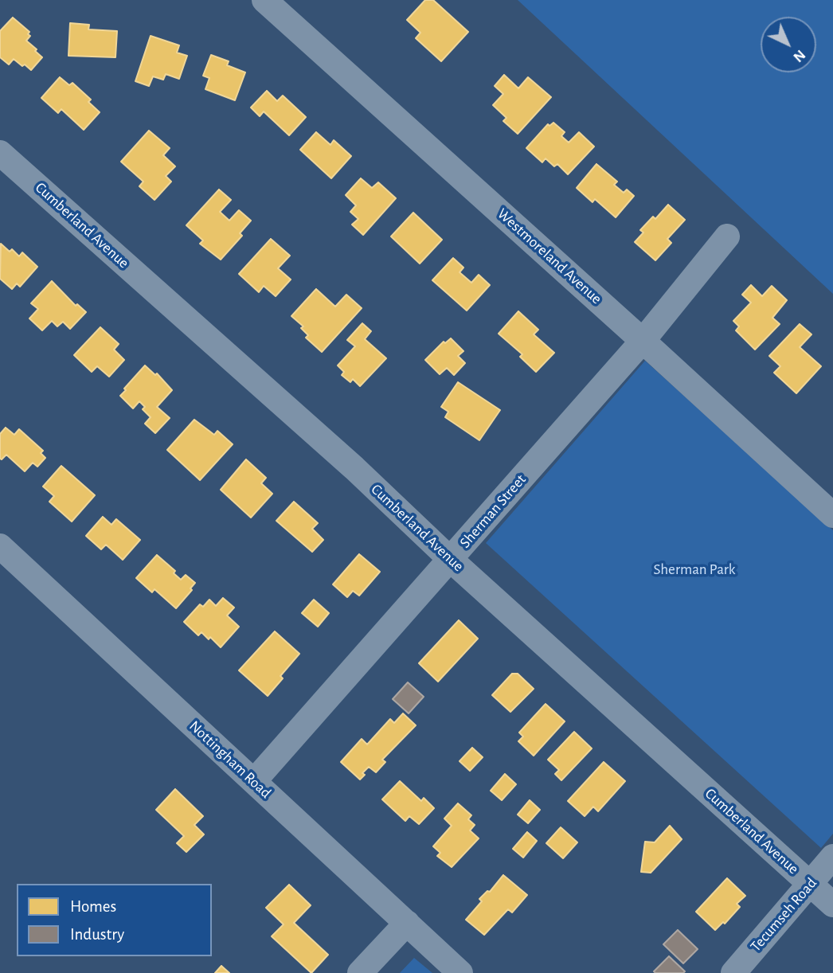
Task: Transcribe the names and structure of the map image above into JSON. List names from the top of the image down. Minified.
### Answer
{"streets":{"street":["Cumberland Avenue","Westmoreland Avenue","Sherman Street","Nottingham Road","Tecumseh Road"]},"crossings":[["Cumberland Avenue","Sherman Street"],["Cumberland Avenue","Tecumseh Road"],["Westmoreland Avenue","Sherman Street"],["Sherman Street","Nottingham Road"]],"parks":["Sherman Park"],"legend":["Homes","Industry"],"north":"bottom right"}
